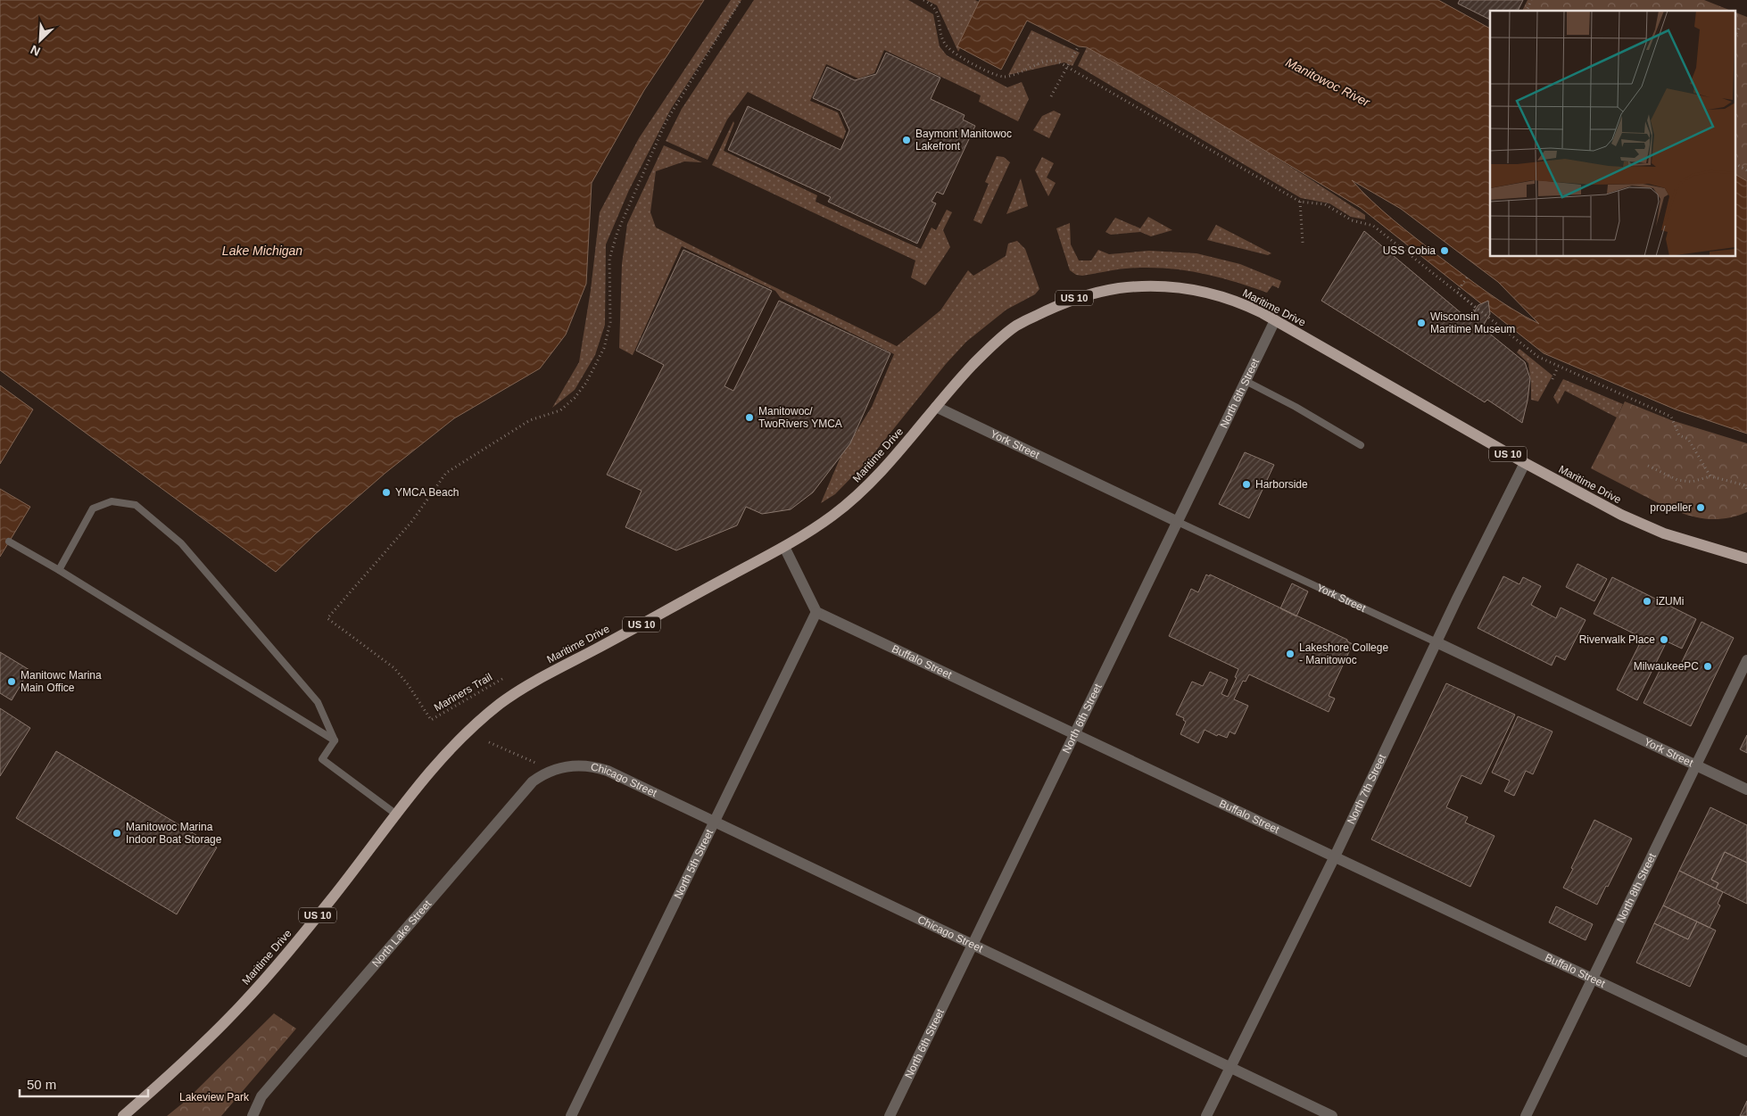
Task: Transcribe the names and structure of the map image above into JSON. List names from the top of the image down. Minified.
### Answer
{"streets":{"main road":["US 10","Maritime Drive"],"street":["North 6th Street","York Street","Buffalo Street","Chicago Street","North 7th Street","North 5th Street","North 8th Street","North Lake Street"],"path":["Mariners Trail"]},"crossings":[["Maritime Drive","North 6th Street"],["Maritime Drive","York Street"],["Maritime Drive","North 7th Street"],["North 6th Street","York Street"],["North 6th Street","Buffalo Street"],["North 6th Street","Chicago Street"],["York Street","North 7th Street"],["York Street","North 8th Street"],["Buffalo Street","North 7th Street"],["Buffalo Street","North 5th Street"],["Buffalo Street","North 8th Street"],["Chicago Street","North 7th Street"],["Chicago Street","North 5th Street"],["Chicago Street","North Lake Street"]],"water":["Manitowoc River","Lake Michigan"],"parks":["Lakeview Park"],"places":["Baymont Manitowoc Lakefront","USS Cobia","Wisconsin Maritime Museum","Manitowoc/ TwoRivers YMCA","Harborside","YMCA Beach","propeller","iZUMi","Riverwalk Place","Lakeshore College - Manitowoc","MilwaukeePC","Manitowc Marina Main Office","Manitowoc Marina Indoor Boat Storage"],"scale_bar":"50 m","north":"bottom left"}
